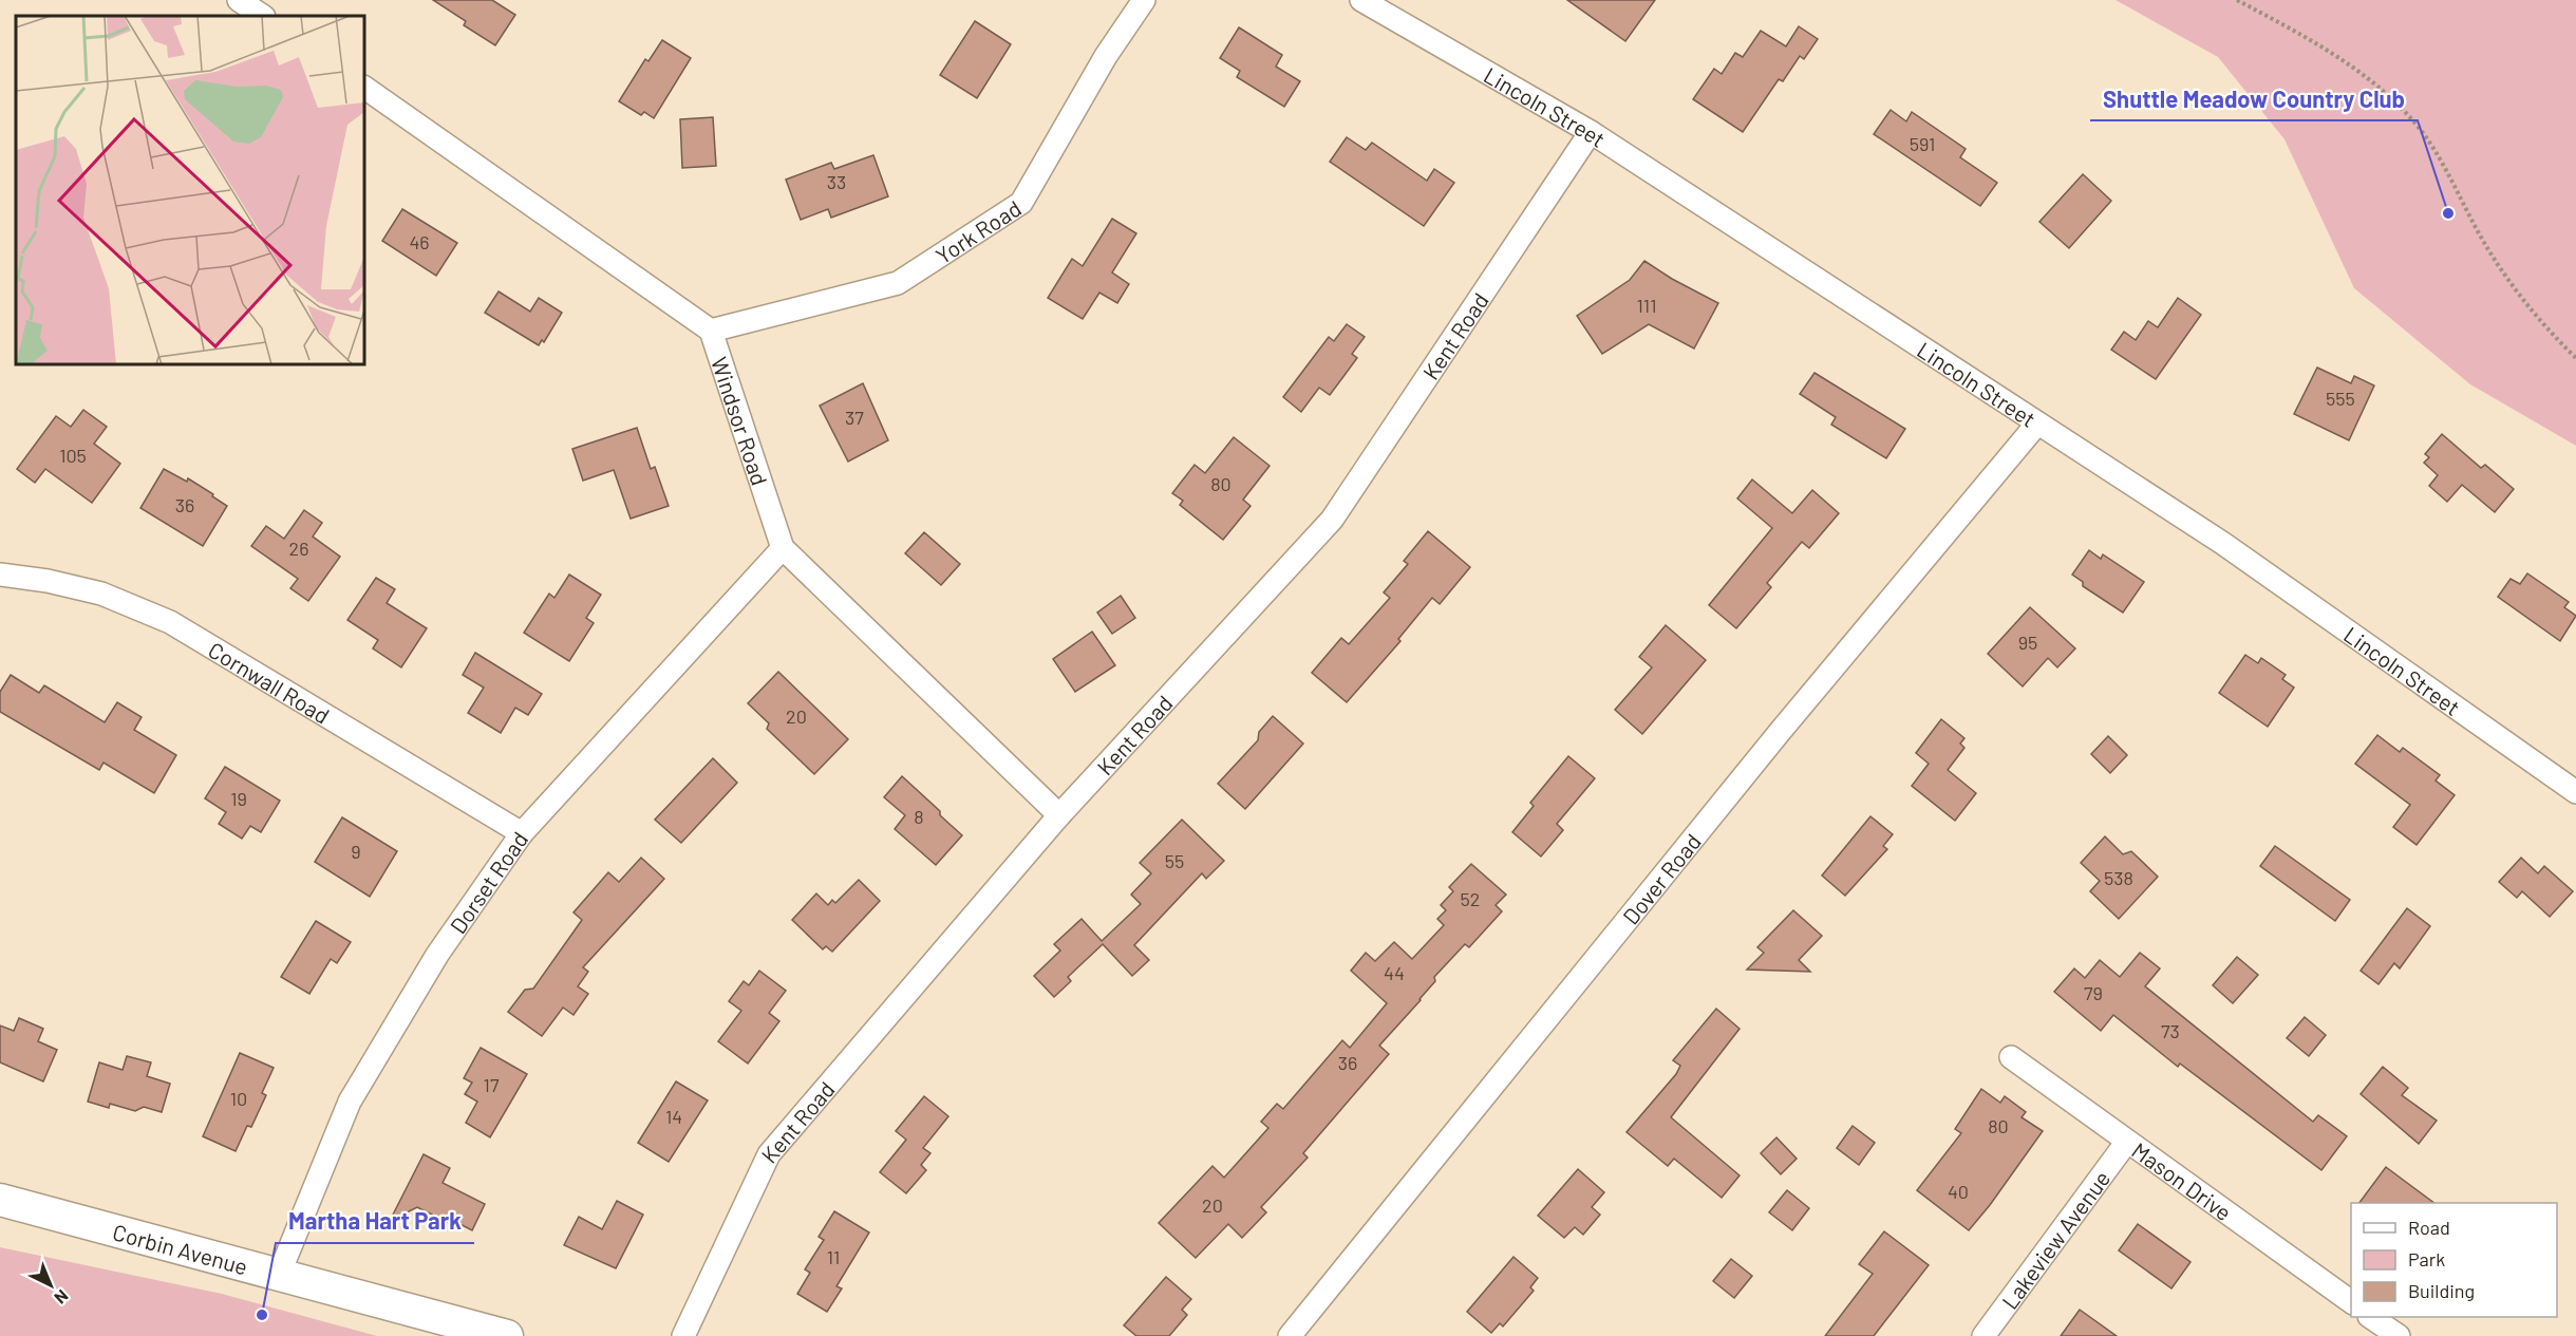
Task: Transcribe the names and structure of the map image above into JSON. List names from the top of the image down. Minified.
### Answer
{"streets":{"main road":["Corbin Avenue"],"street":["Lincoln Street","York Road","Kent Road","Windsor Road","Cornwall Road","Dover Road","Dorset Road","Mason Drive","Lakeview Avenue"]},"crossings":[["Lincoln Street","Kent Road"],["Lincoln Street","Dover Road"],["York Road","Windsor Road"],["Kent Road","Windsor Road"],["Windsor Road","Dorset Road"],["Cornwall Road","Dorset Road"],["Dorset Road","Corbin Avenue"],["Mason Drive","Lakeview Avenue"]],"places":["Shuttle Meadow Country Club","Martha Hart Park"],"house_numbers":["591","33","46","111","555","37","105","80","36","26","95","20","19","8","9","55","538","52","44","79","73","36","17","10","14","80","40","20","11"],"legend":["Road","Park","Building"],"north":"bottom right"}
